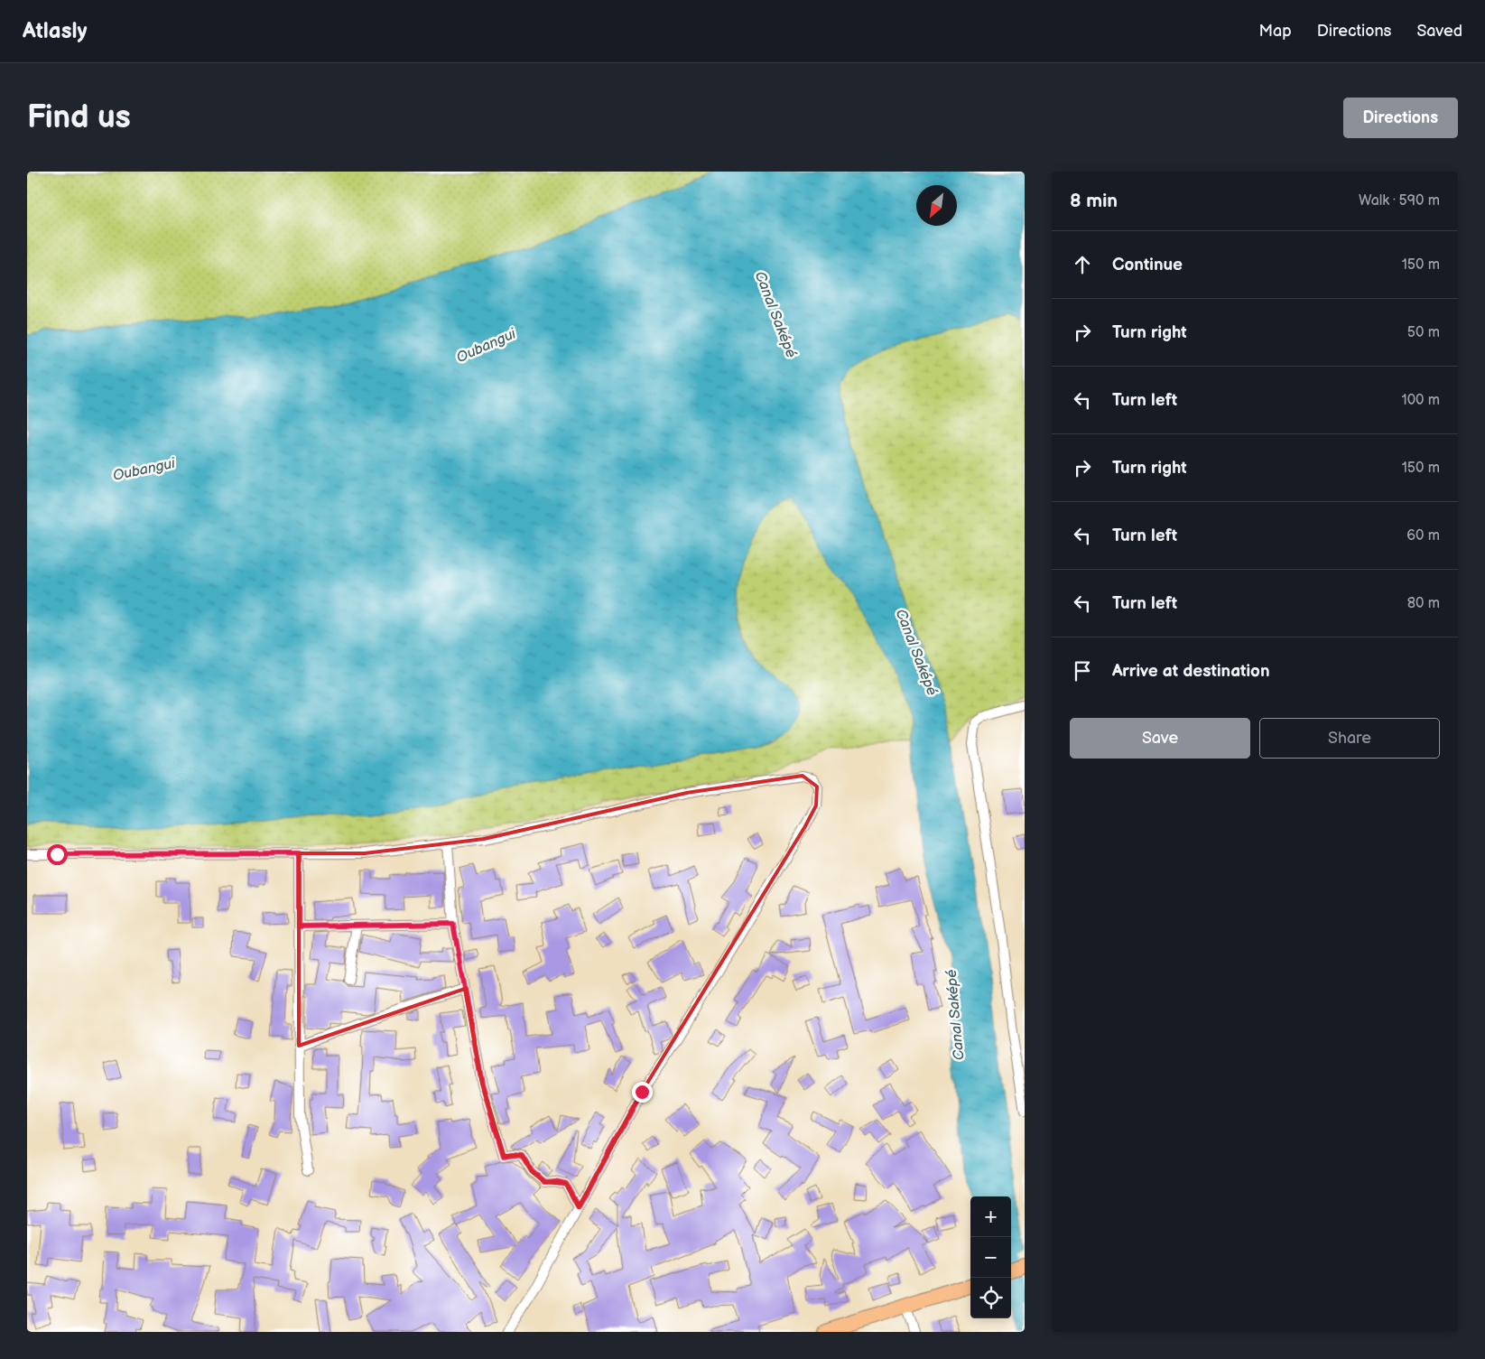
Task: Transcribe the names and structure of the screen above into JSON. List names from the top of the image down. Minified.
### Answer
{"water":["Canal Saképé","Oubangui"],"north":"bottom left","page":{"header":"Atlasly","nav":["Map","Directions","Saved"],"buttons":["Directions",["Save","Share"]],"title":"Find us","heading":["8 min","Walk · 590 m"],"list":[["Continue","150 m"],["Turn right","50 m"],["Turn left","100 m"],["Turn right","150 m"],["Turn left","60 m"],["Turn left","80 m"],"Arrive at destination"],"map_buttons":["+","−"]}}
